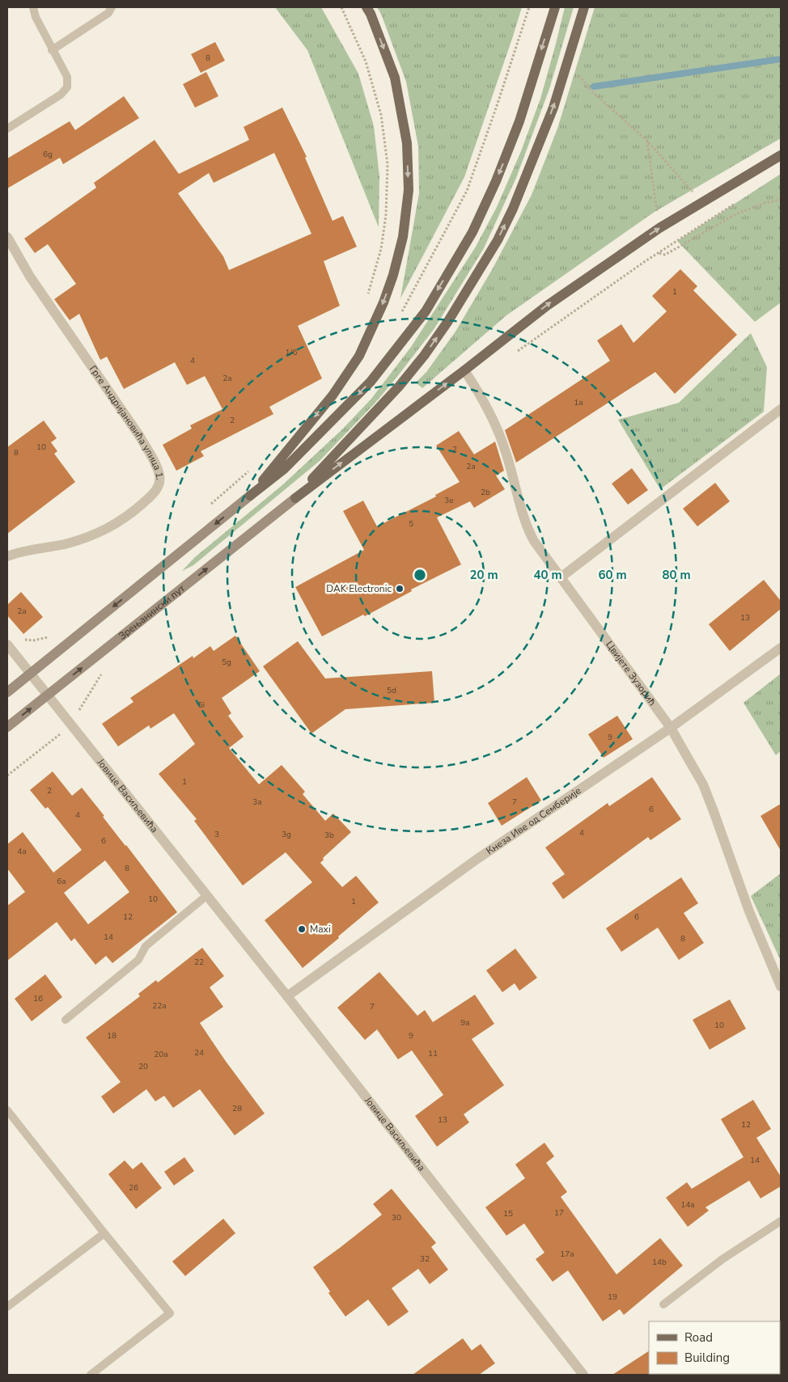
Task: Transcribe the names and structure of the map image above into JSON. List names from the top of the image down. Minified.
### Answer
{"streets":{"main road":["Зрењанински пут"],"street":["Грге Андријановића улица 1.","Цвијете Зузорић","Јовице Васиљевића","Кнеза Иве од Семберије"]},"crossings":[["Зрењанински пут","Јовице Васиљевића"],["Цвијете Зузорић","Кнеза Иве од Семберије"],["Јовице Васиљевића","Кнеза Иве од Семберије"]],"places":["DAK Electronic","Maxi"],"house_numbers":["8","6g","1","1/6","4","2a","1a","2","10","2","8","2a","2b","3e","5","2a","13","5g","5d","5i","9","1","2","3a","7","6","4","4","3","3g","3b","6","4a","8","6a","10","1","12","6","14","8","22","16","22a","7","9a","10","18","9","24","11","20a","20","28","13","12","14","26","14a","17","15","30","17a","32","14b","19"],"legend":["Road","Building"],"rings":["20 m","40 m","60 m","80 m"]}
